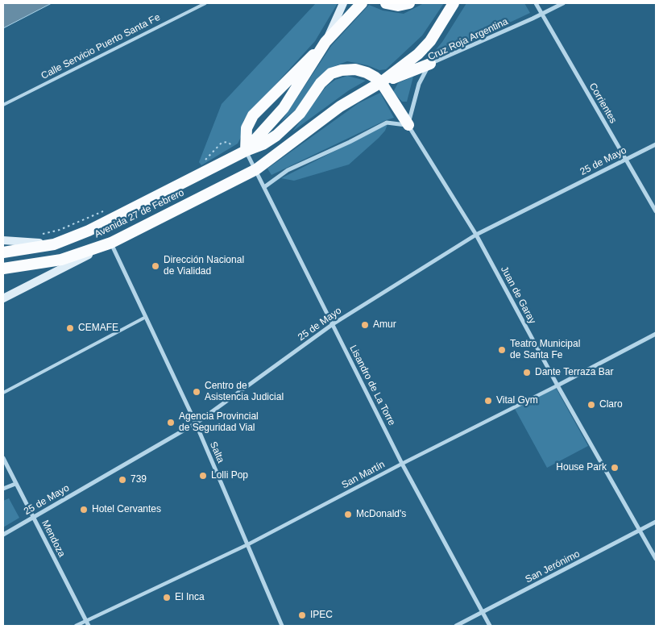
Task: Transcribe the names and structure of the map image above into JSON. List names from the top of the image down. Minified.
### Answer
{"streets":{"highway":["Avenida 27 de Febrero"],"street":["Cruz Roja Argentina","Corrientes","25 de Mayo","Juan de Garay","Lisandro de La Torre","Salta","San Martín","Mendoza","San Jerónimo"],"lane":["Calle Servicio Puerto Santa Fe"]},"crossings":[["Cruz Roja Argentina","Corrientes"],["Cruz Roja Argentina","Juan de Garay"],["Corrientes","25 de Mayo"],["25 de Mayo","Juan de Garay"],["25 de Mayo","Lisandro de La Torre"],["25 de Mayo","Salta"],["25 de Mayo","Mendoza"],["Avenida 27 de Febrero","Lisandro de La Torre"],["Avenida 27 de Febrero","Salta"],["Juan de Garay","San Martín"],["Juan de Garay","San Jerónimo"],["Lisandro de La Torre","San Martín"],["Lisandro de La Torre","San Jerónimo"],["Salta","San Martín"],["San Martín","Mendoza"]],"places":["Dirección Nacional de Vialidad","Amur","CEMAFE","Teatro Municipal de Santa Fe","Dante Terraza Bar","Centro de Asistencia Judicial","Vital Gym","Claro","Agencia Provincial de Seguridad Vial","House Park","Lolli Pop","739","Hotel Cervantes","McDonald's","El Inca","IPEC"]}
